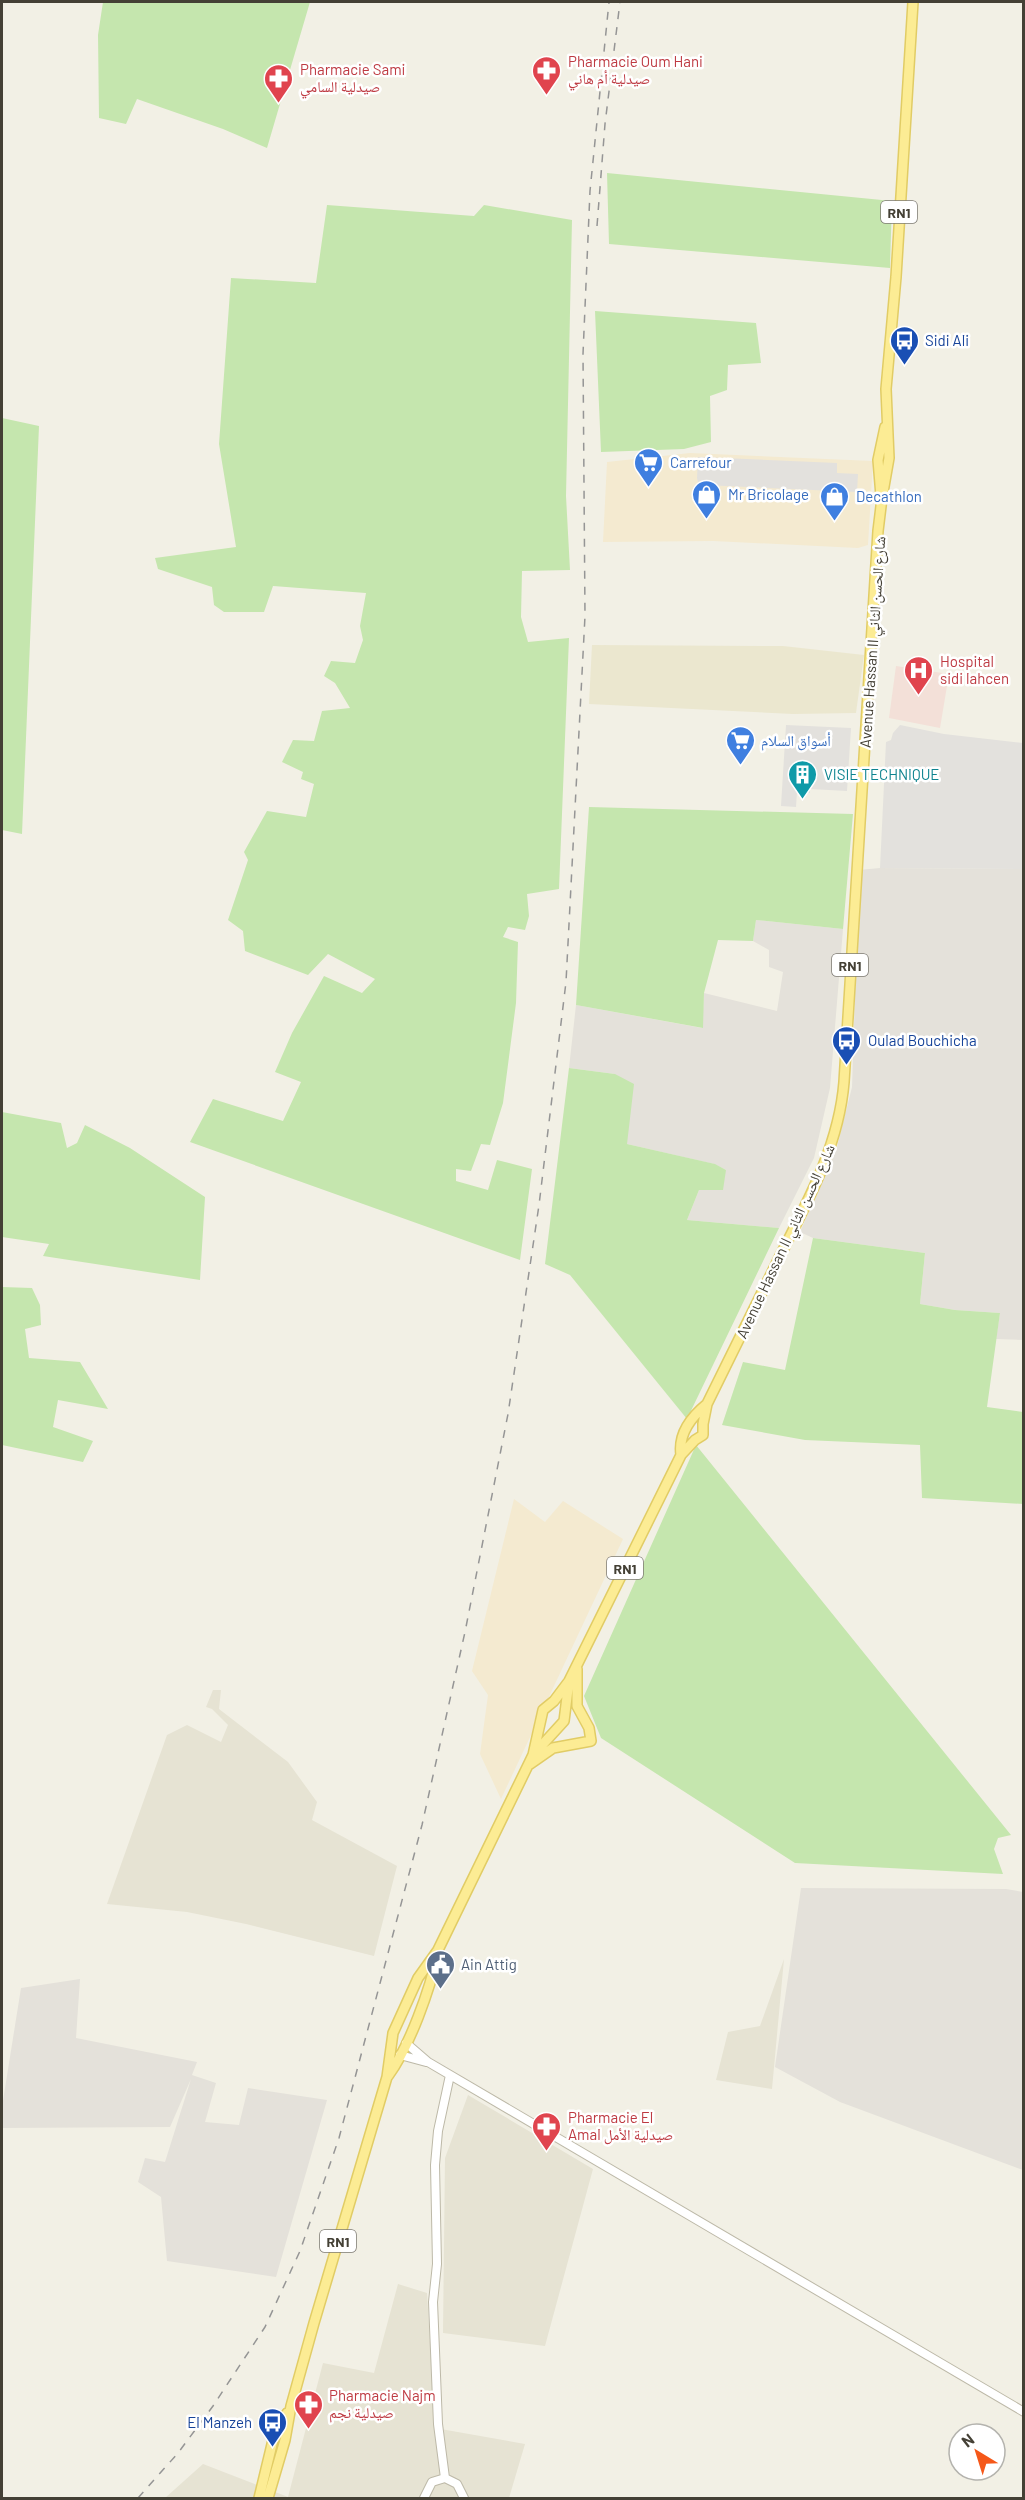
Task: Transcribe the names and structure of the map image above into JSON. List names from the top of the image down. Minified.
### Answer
{"streets":{"main road":["RN1","Avenue Hassan II شارع الحسن الثاني"]},"crossings":[["RN1","Avenue Hassan II شارع الحسن الثاني"]],"places":{"pharmacy":["Pharmacie Oum Hani صيدلية أم هاني","Pharmacie Sami صيدلية السامي","Pharmacie El Amal صيدلية الأمل","Pharmacie Najm صيدلية نجم"],"bus stop":["Sidi Ali","Oulad Bouchicha","El Manzeh"],"supermarket":["Carrefour","أسواق السلام"],"shop":["Mr Bricolage","Decathlon"],"hospital":["Hospital sidi lahcen"],"building":["VISIE TECHNIQUE"],"public building":["Ain Attig"]},"north":"top left"}
